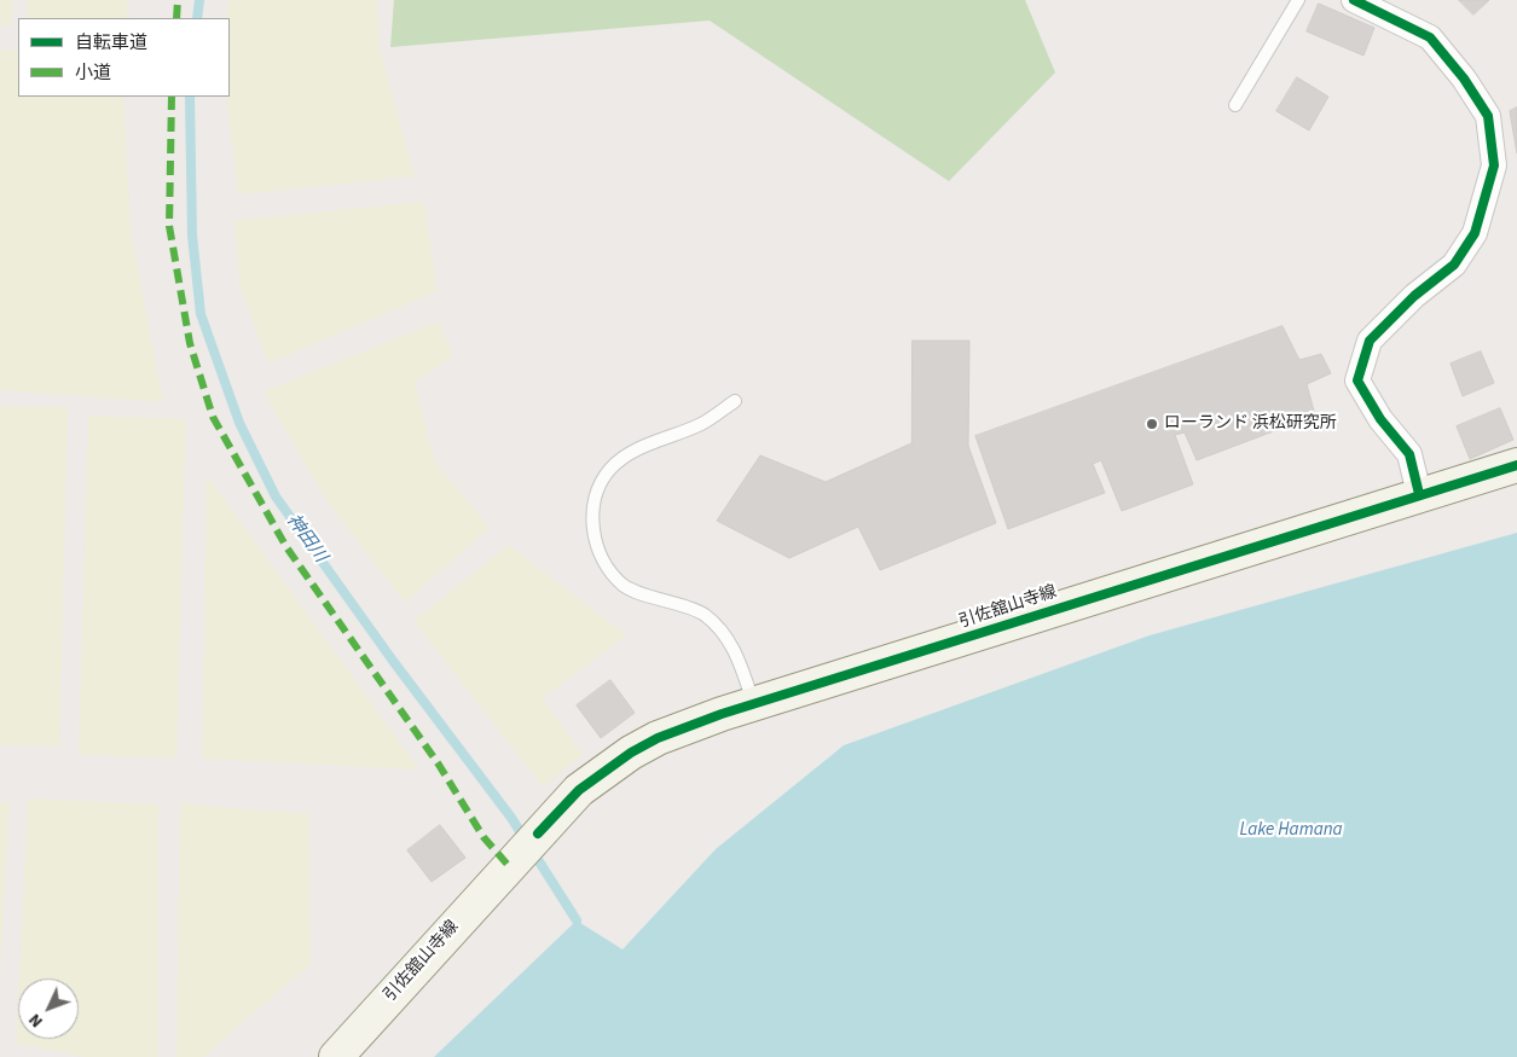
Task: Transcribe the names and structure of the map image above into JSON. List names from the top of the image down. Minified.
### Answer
{"streets":{"main road":["引佐舘山寺線"]},"water":["神田川","Lake Hamana"],"places":["ローランド 浜松研究所"],"legend":["自転車道","小道"],"north":"bottom left"}
